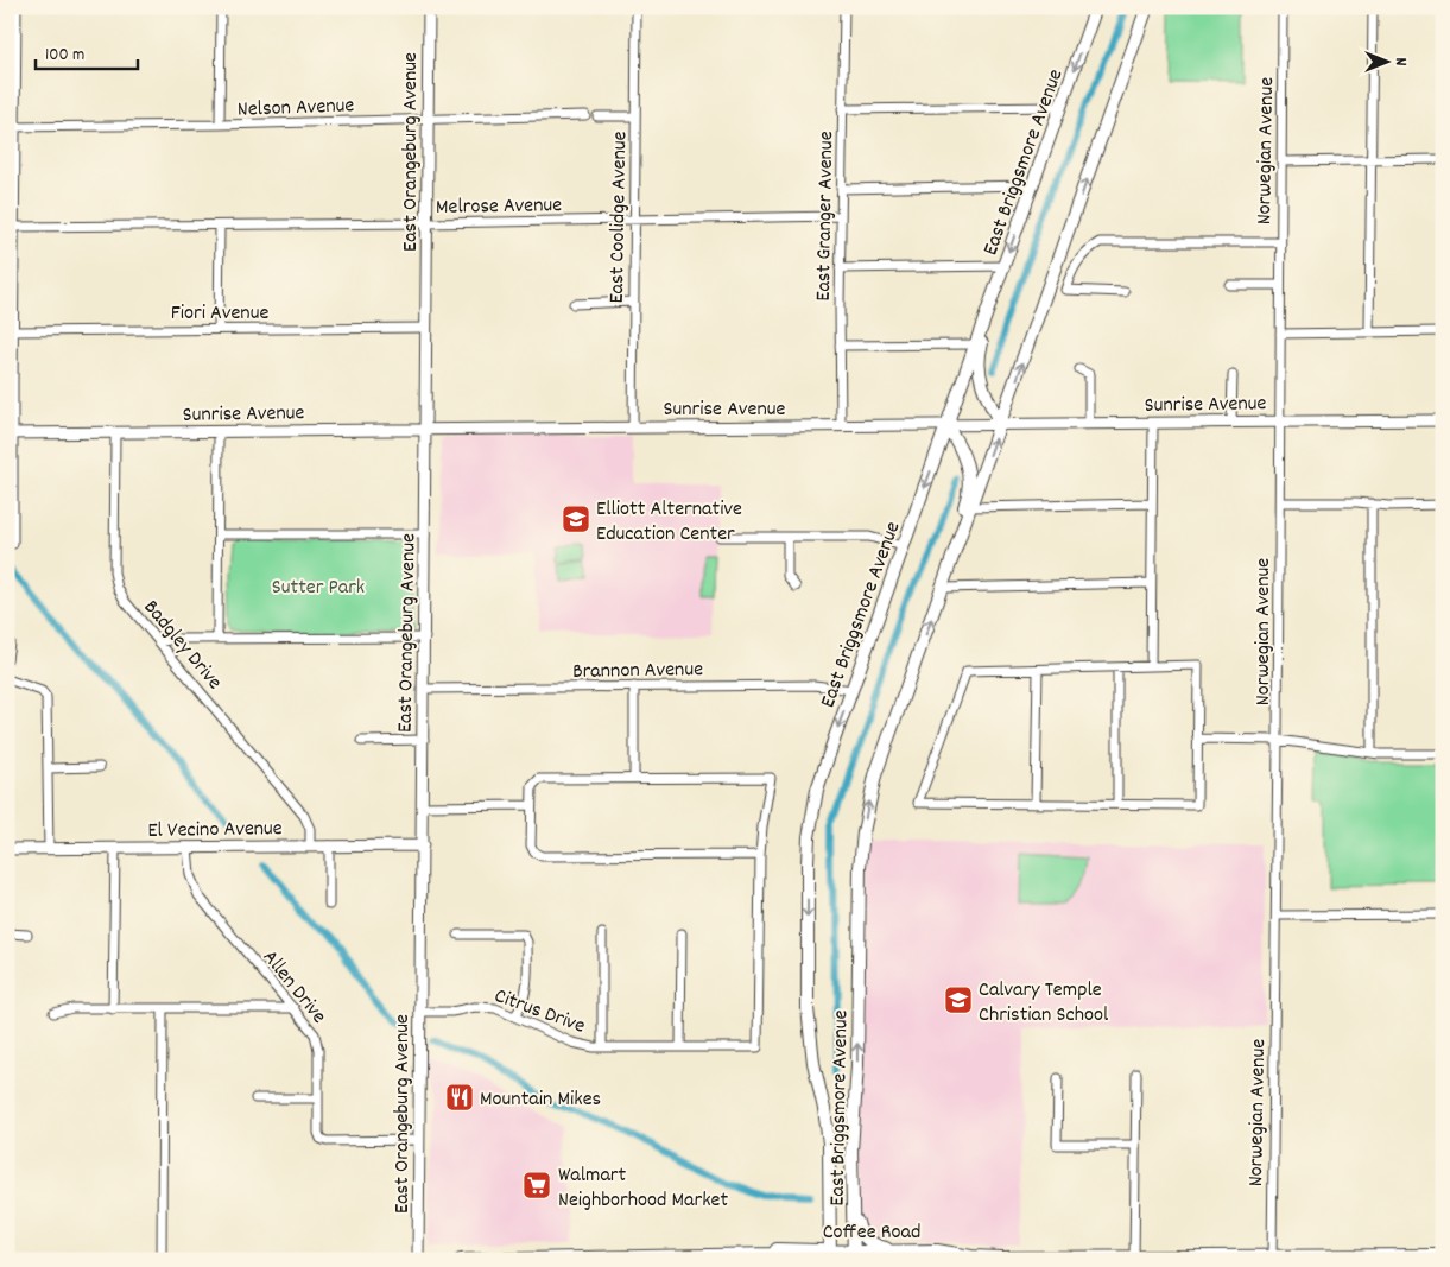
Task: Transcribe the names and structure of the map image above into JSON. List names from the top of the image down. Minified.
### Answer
{"streets":{"main road":["East Briggsmore Avenue","Coffee Road"],"street":["Nelson Avenue","Norwegian Avenue","East Orangeburg Avenue","Melrose Avenue","East Granger Avenue","East Coolidge Avenue","Fiori Avenue","Sunrise Avenue","Badgley Drive","Brannon Avenue","El Vecino Avenue","Allen Drive","Citrus Drive"]},"crossings":[["Nelson Avenue","East Orangeburg Avenue"],["Norwegian Avenue","Sunrise Avenue"],["Norwegian Avenue","Coffee Road"],["East Orangeburg Avenue","Melrose Avenue"],["East Orangeburg Avenue","Fiori Avenue"],["East Orangeburg Avenue","Sunrise Avenue"],["East Orangeburg Avenue","Brannon Avenue"],["East Orangeburg Avenue","El Vecino Avenue"],["East Orangeburg Avenue","Allen Drive"],["East Orangeburg Avenue","Citrus Drive"],["East Briggsmore Avenue","Sunrise Avenue"],["East Briggsmore Avenue","Brannon Avenue"],["East Briggsmore Avenue","Coffee Road"],["Melrose Avenue","East Granger Avenue"],["Melrose Avenue","East Coolidge Avenue"],["East Granger Avenue","Sunrise Avenue"],["East Coolidge Avenue","Sunrise Avenue"],["Sunrise Avenue","Badgley Drive"],["Badgley Drive","El Vecino Avenue"],["El Vecino Avenue","Allen Drive"]],"parks":["Sutter Park"],"places":{"school or university":["Elliott Alternative Education Center","Calvary Temple Christian School"],"restaurant":["Mountain Mikes"],"supermarket":["Walmart Neighborhood Market"]},"scale_bar":"100 m","north":"right"}
